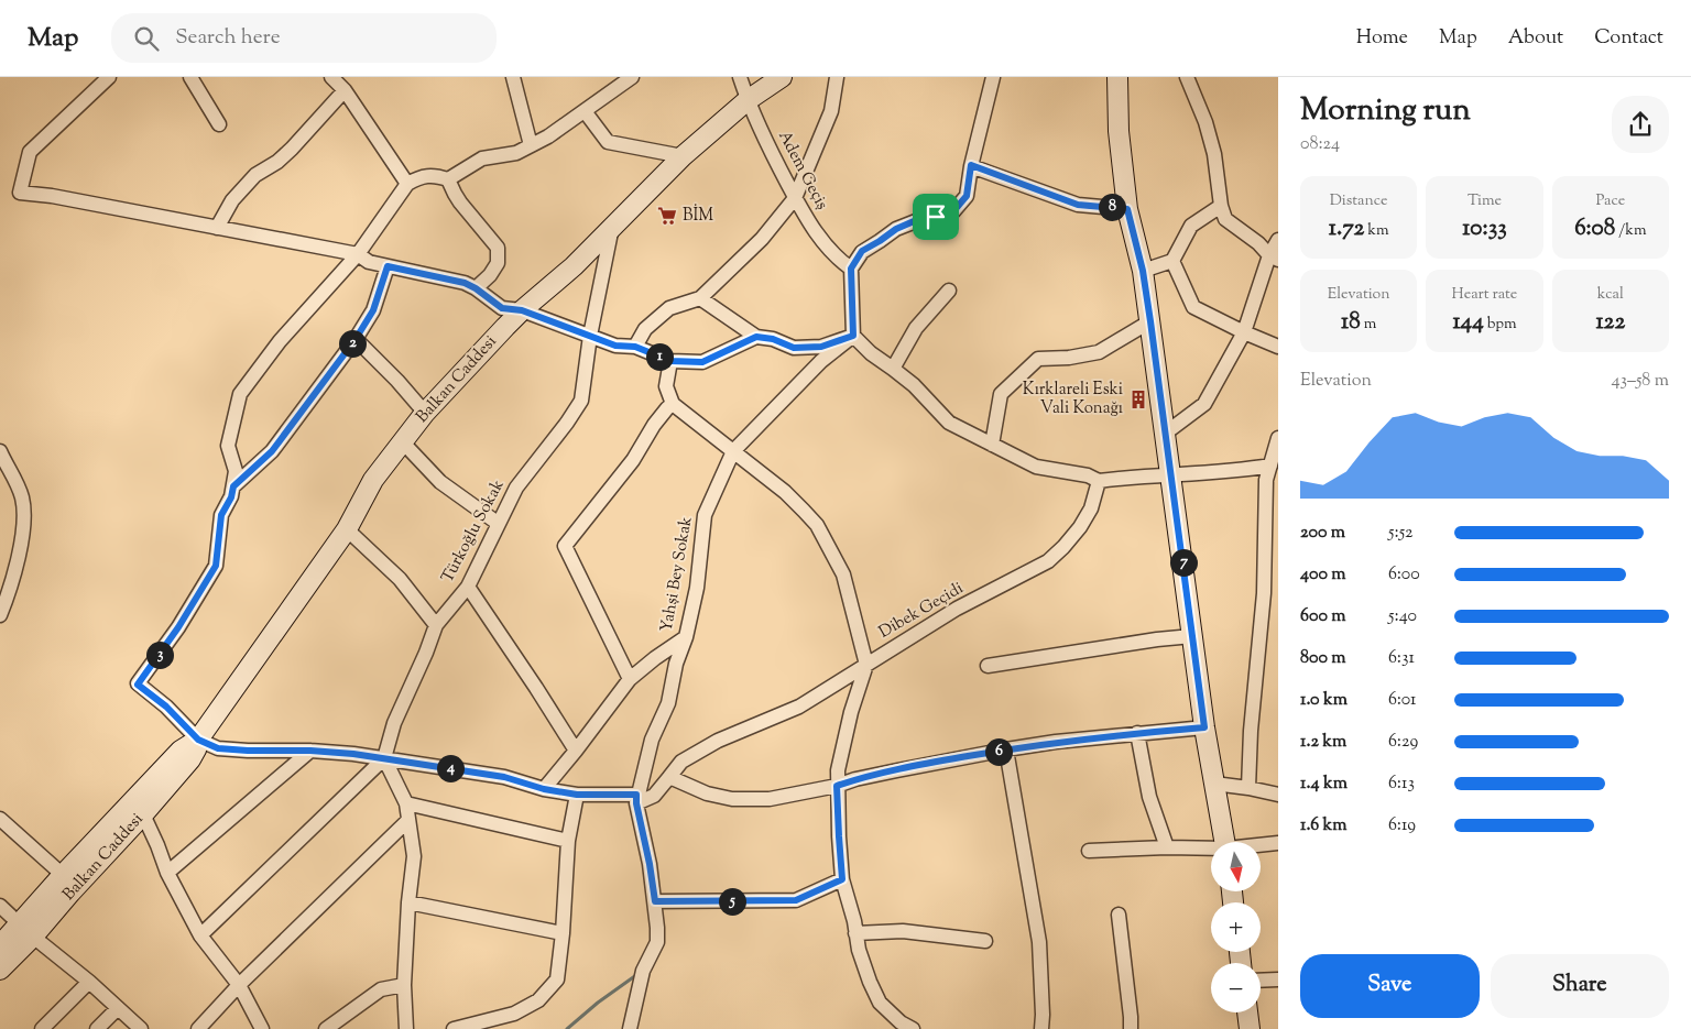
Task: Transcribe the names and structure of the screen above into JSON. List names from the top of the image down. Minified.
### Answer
{"streets":{"main road":["Balkan Caddesi"],"street":["Adem Geçiş","Türkoğlu Sokak","Yahşi Bey Sokak","Dibek Geçidi"]},"crossings":[["Adem Geçiş","Balkan Caddesi"],["Balkan Caddesi","Türkoğlu Sokak"],["Yahşi Bey Sokak","Dibek Geçidi"]],"places":{"supermarket":["BİM"],"building":["Kırklareli Eski Vali Konağı"]},"north":"bottom","page":{"header":"Map","search":"Search here","nav":["Home","Map","About","Contact"],"heading":["Morning run","08:24"],"stats":[["Distance","1.72 km"],["Time","10:33"],["Pace","6:08 /km"],["Elevation","18 m"],["Heart rate","144 bpm"],["kcal","122"]],"pins":["8","2","1","7","3","6","4","5"],"chart":["Elevation","43–58 m"],"list":[{"name":"200 m","note":"5:52"},{"name":"400 m","note":"6:00"},{"name":"600 m","note":"5:40"},{"name":"800 m","note":"6:31"},{"name":"1.0 km","note":"6:01"},{"name":"1.2 km","note":"6:29"},{"name":"1.4 km","note":"6:13"},{"name":"1.6 km","note":"6:19"}],"map_buttons":["+","−"],"buttons":["Save","Share"]}}
